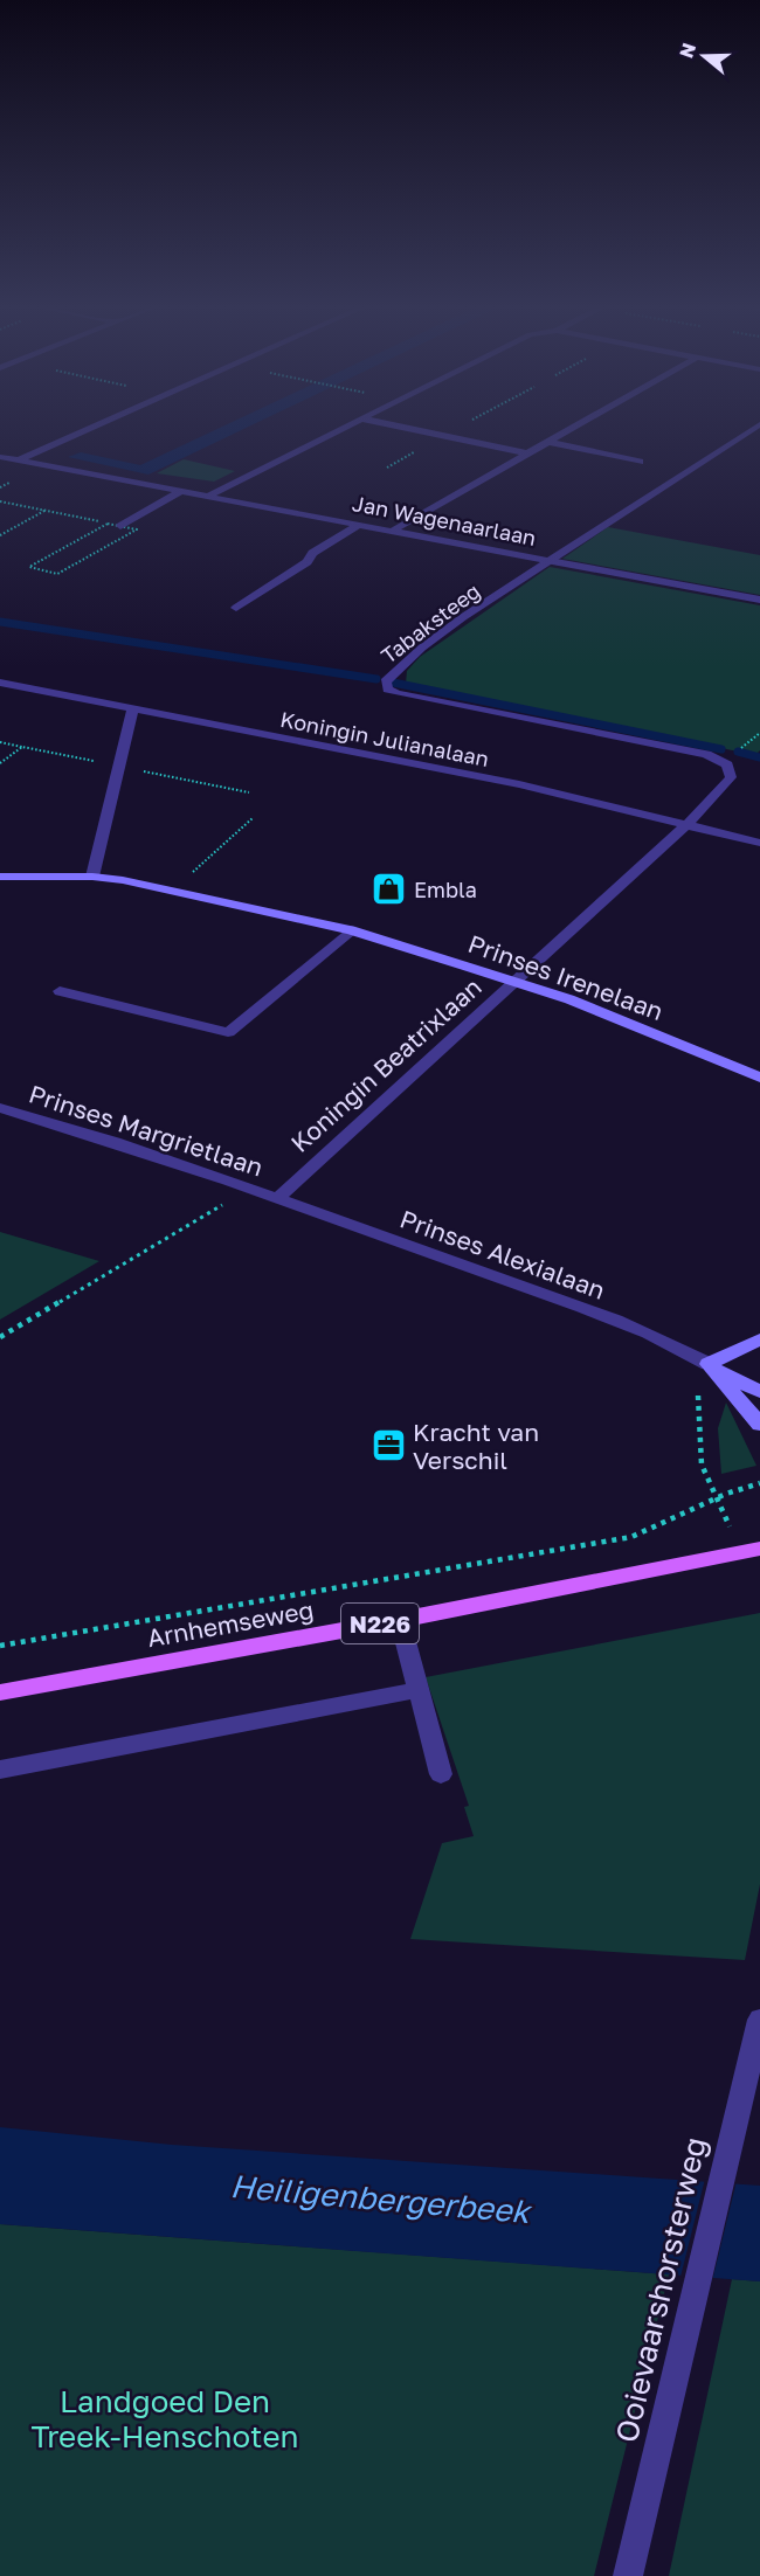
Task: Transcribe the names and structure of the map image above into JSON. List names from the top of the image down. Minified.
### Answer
{"streets":{"main road":["Arnhemseweg","N226"],"street":["Jan Wagenaarlaan","Tabaksteeg","Koningin Julianalaan","Prinses Irenelaan","Koningin Beatrixlaan","Prinses Margrietlaan","Prinses Alexialaan","Ooievaarshorsterweg"]},"crossings":[["Jan Wagenaarlaan","Tabaksteeg"],["Tabaksteeg","Koningin Julianalaan"],["Tabaksteeg","Koningin Beatrixlaan"],["Koningin Julianalaan","Koningin Beatrixlaan"],["Prinses Irenelaan","Koningin Beatrixlaan"],["Koningin Beatrixlaan","Prinses Margrietlaan"],["Koningin Beatrixlaan","Prinses Alexialaan"],["Prinses Margrietlaan","Prinses Alexialaan"]],"water":["Heiligenbergerbeek"],"parks":["Landgoed Den Treek-Henschoten"],"places":{"shop":["Embla"],"office":["Kracht van Verschil"]},"north":"left"}
